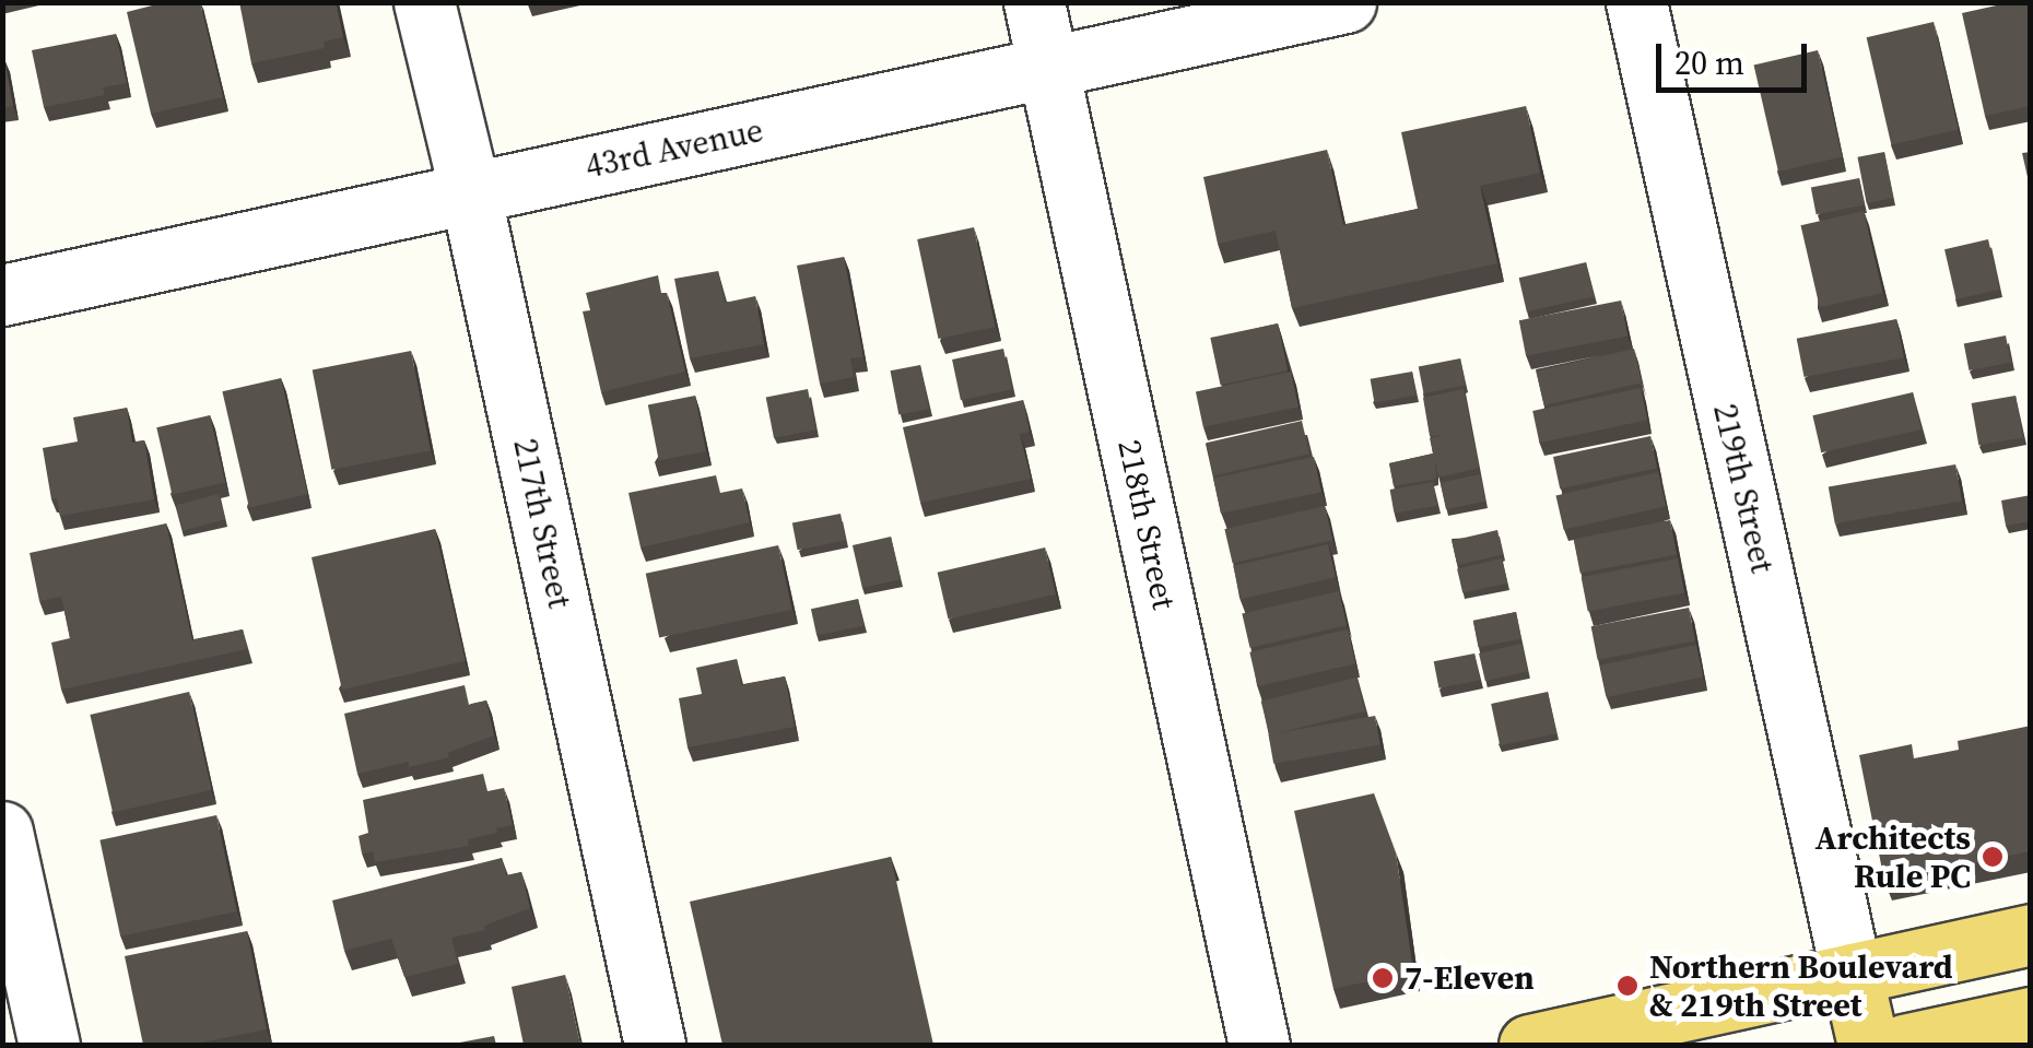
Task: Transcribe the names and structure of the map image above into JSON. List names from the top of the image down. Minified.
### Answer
{"streets":{"street":["43rd Avenue","219th Street","217th Street","218th Street"]},"crossings":[["43rd Avenue","217th Street"],["43rd Avenue","218th Street"]],"places":["Architects Rule PC","7-Eleven","Northern Boulevard & 219th Street"],"scale_bar":"20 m"}
